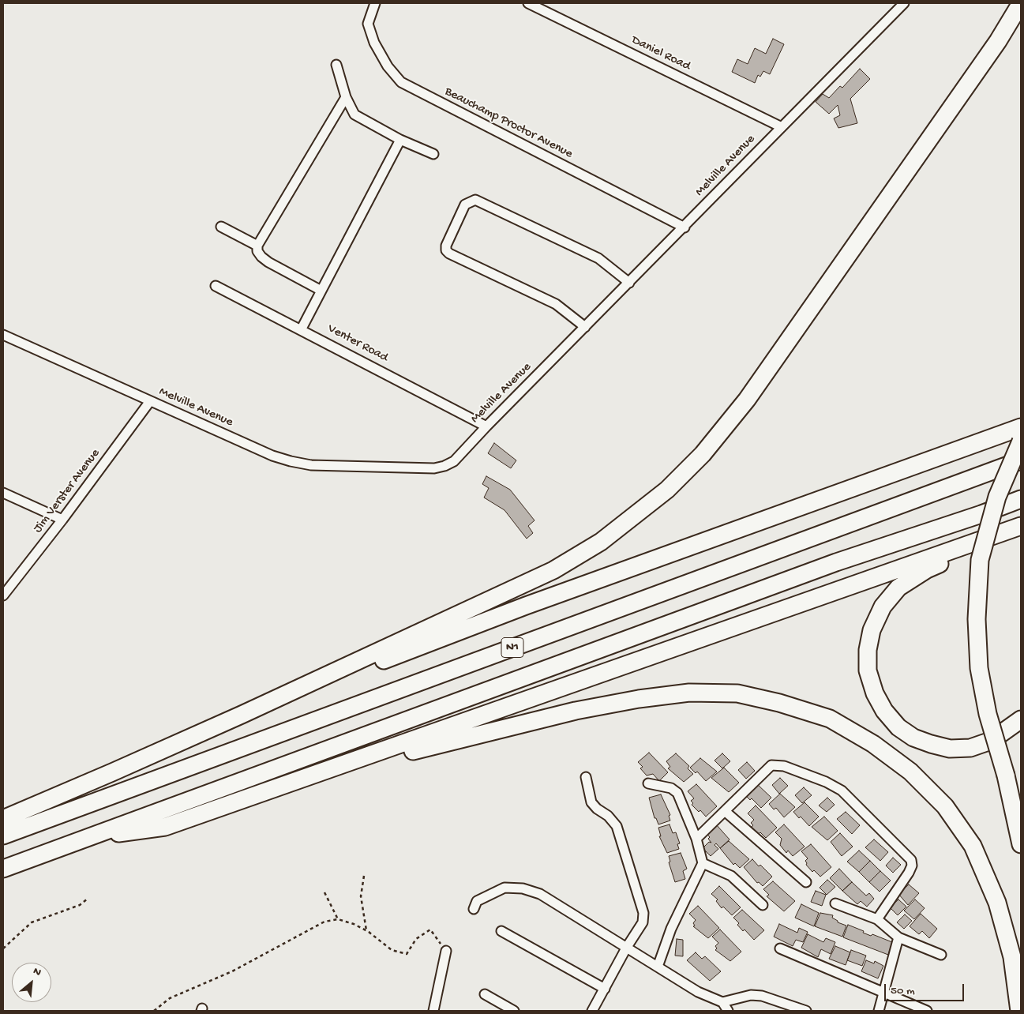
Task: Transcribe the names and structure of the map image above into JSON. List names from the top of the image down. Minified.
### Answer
{"streets":{"highway":["N1"],"street":["Daniel Road","Beauchamp Proctor Avenue","Melville Avenue","Venter Road","Jim Verster Avenue"]},"crossings":[["Daniel Road","Melville Avenue"],["Beauchamp Proctor Avenue","Melville Avenue"],["Melville Avenue","Venter Road"],["Melville Avenue","Jim Verster Avenue"]],"scale_bar":"50 m","north":"top right"}
